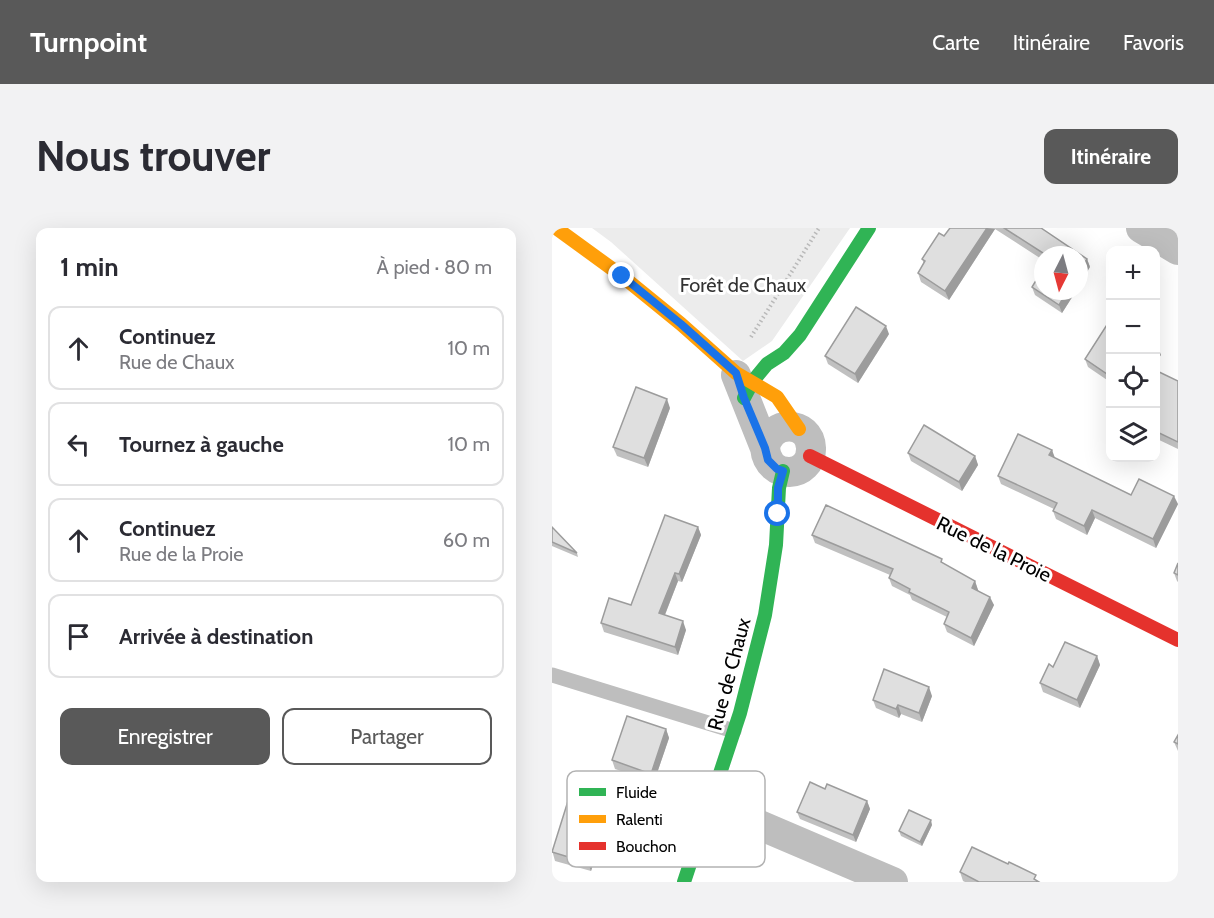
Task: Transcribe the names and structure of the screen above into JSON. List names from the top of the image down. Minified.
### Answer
{"streets":{"street":["Rue de la Proie","Rue de Chaux"]},"crossings":[["Rue de la Proie","Rue de Chaux"]],"parks":["Forêt de Chaux"],"legend":["Fluide","Ralenti","Bouchon"],"north":"bottom","page":{"header":"Turnpoint","nav":["Carte","Itinéraire","Favoris"],"buttons":["Itinéraire",["Enregistrer","Partager"]],"title":"Nous trouver","heading":["1 min","À pied · 80 m"],"map_buttons":["+","−"],"list":[["Continuez","Rue de Chaux","10 m"],["Tournez à gauche","10 m"],["Continuez","Rue de la Proie","60 m"],"Arrivée à destination"]}}
